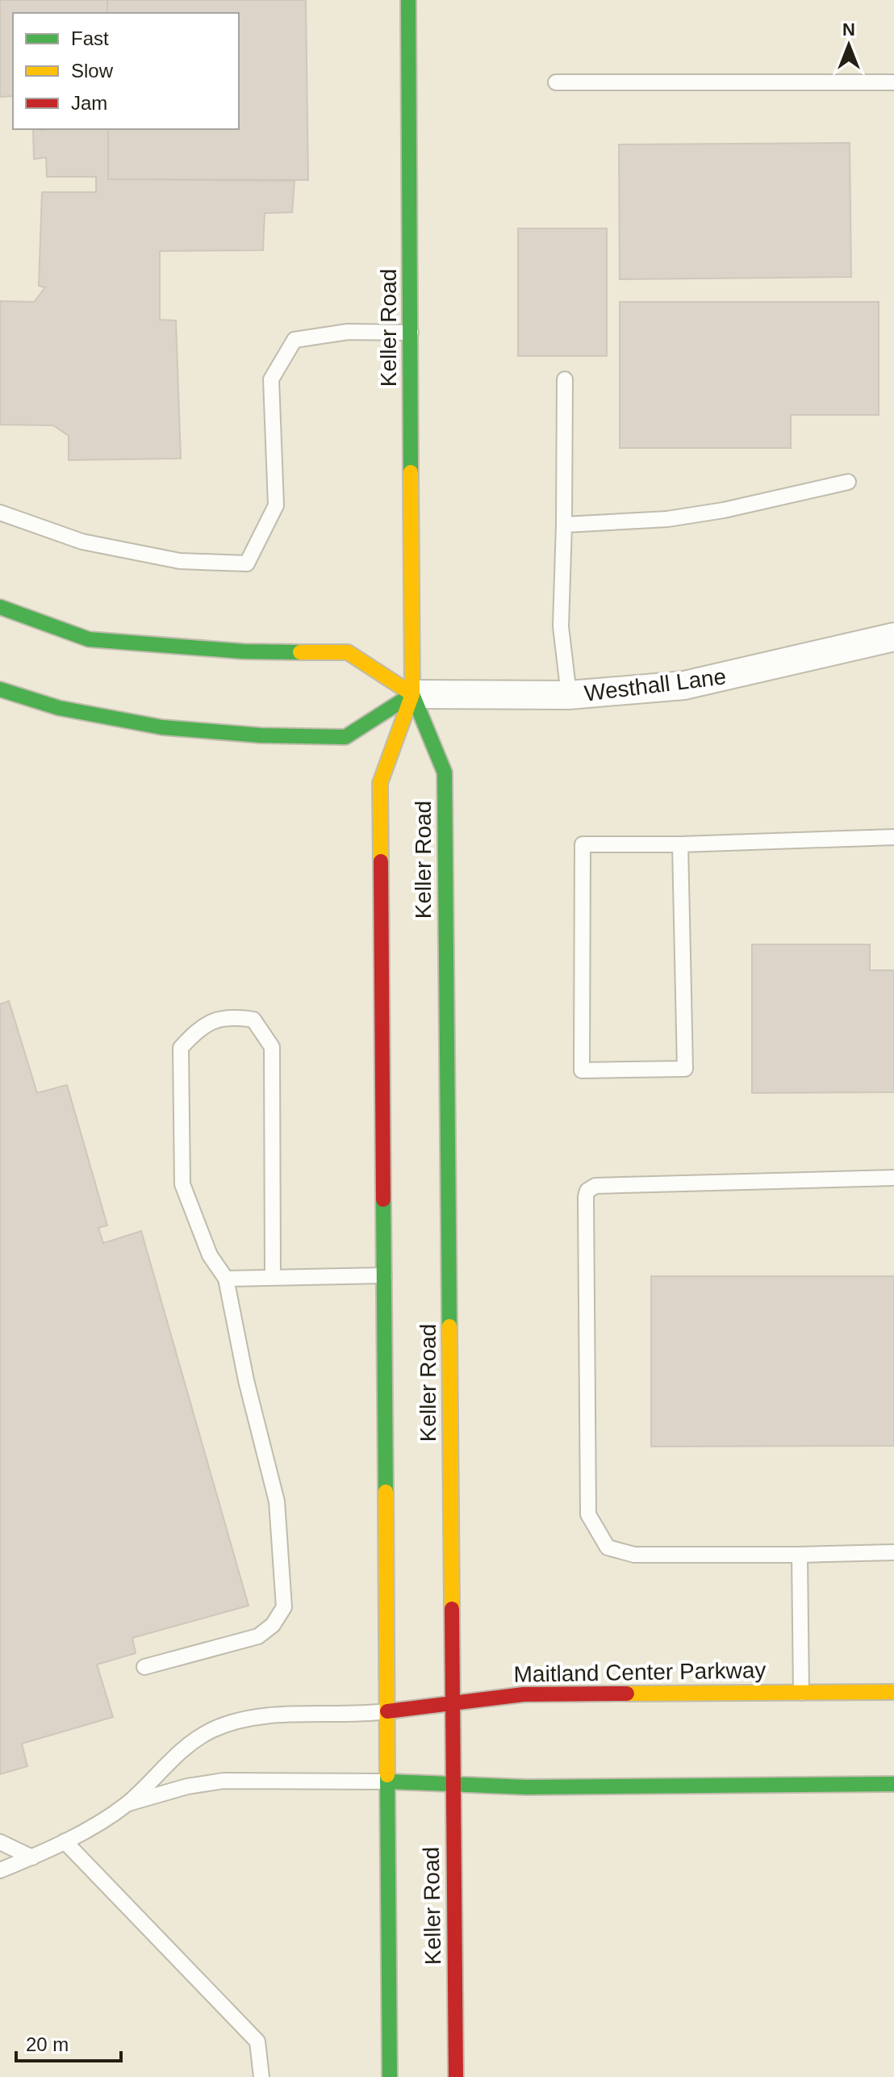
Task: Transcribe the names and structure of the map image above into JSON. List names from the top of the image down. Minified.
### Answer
{"streets":{"street":["Keller Road","Westhall Lane","Maitland Center Parkway"]},"crossings":[["Keller Road","Westhall Lane"],["Keller Road","Maitland Center Parkway"]],"legend":["Fast","Slow","Jam"],"scale_bar":"20 m","north":"top"}
